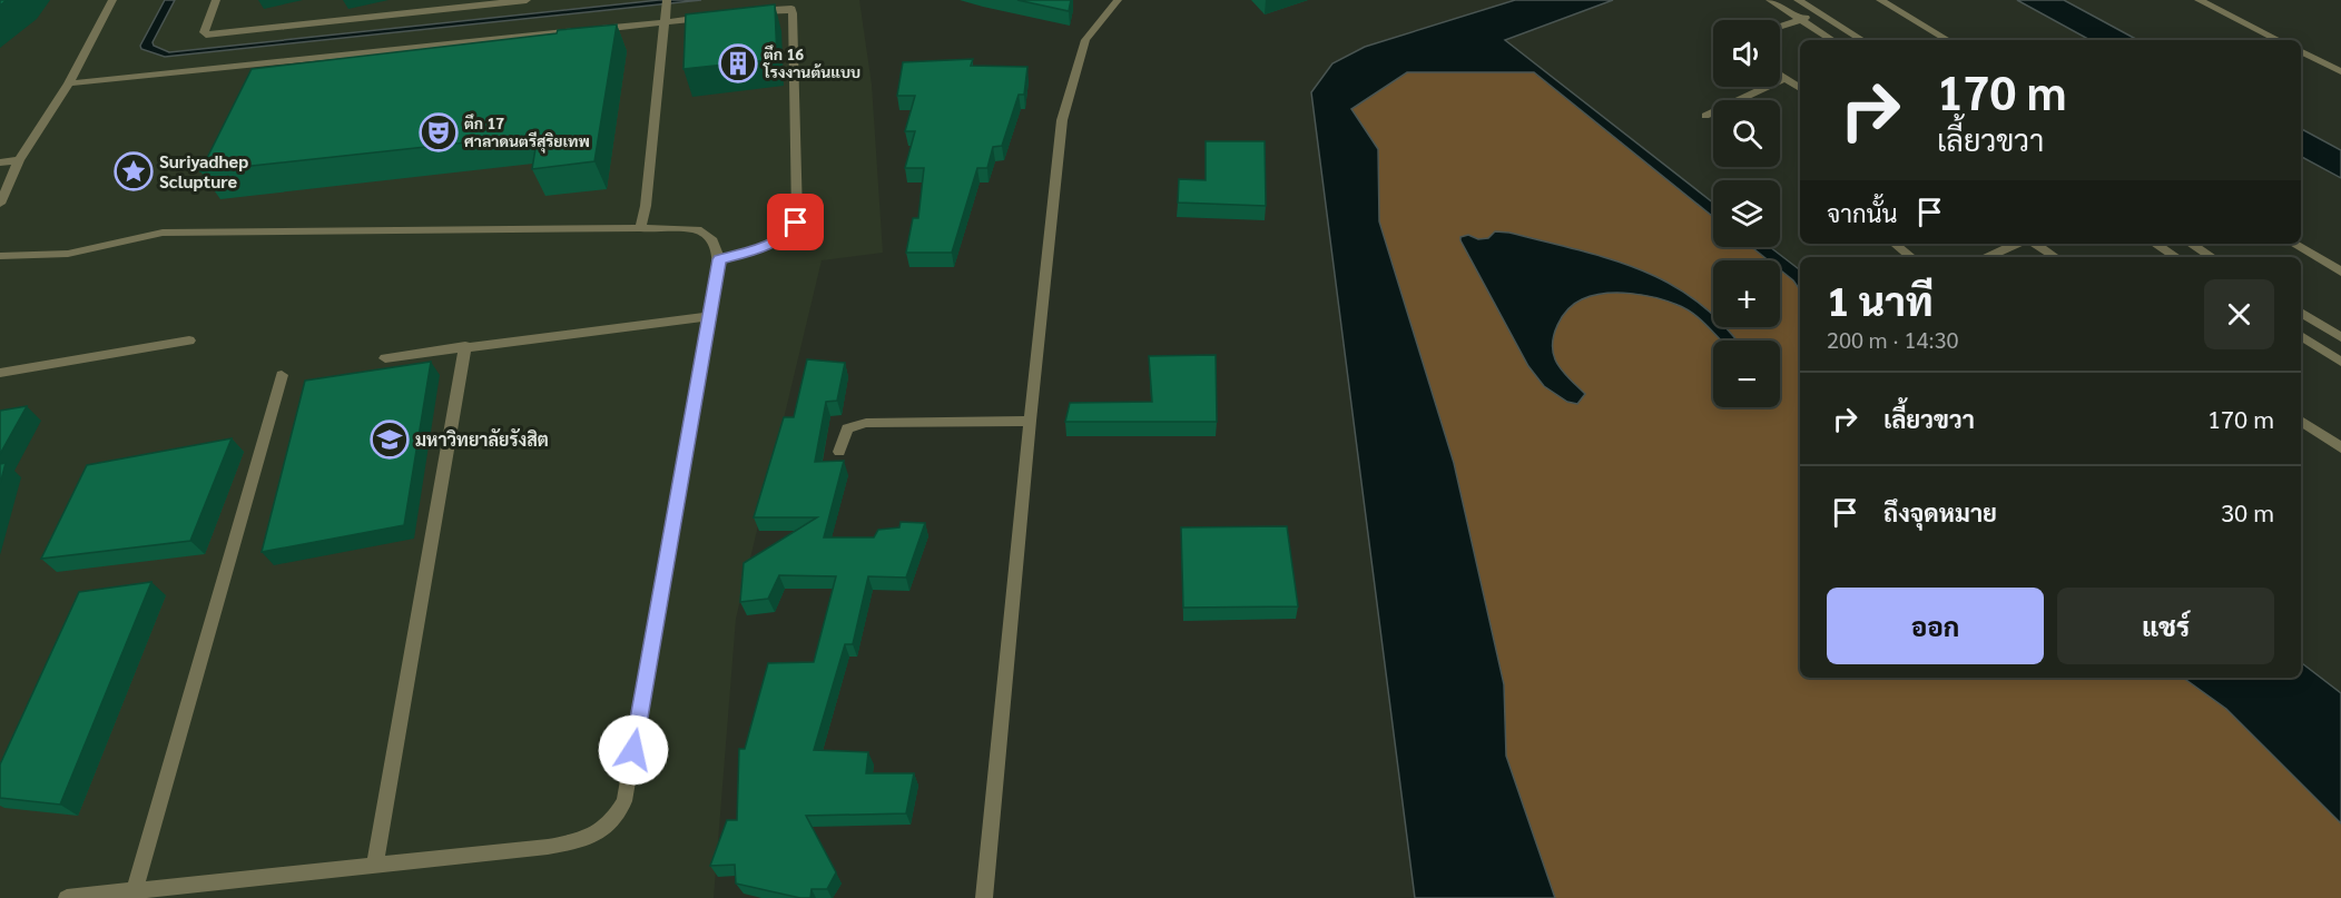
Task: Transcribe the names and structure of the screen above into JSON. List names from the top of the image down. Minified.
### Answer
{"places":{"building":["ตึก 16 โรงงานต้นแบบ"],"theatre":["ตึก 17 ศาลาดนตรีสุริยเทพ"],"place":["Suriyadhep Sclupture"],"school or university":["มหาวิทยาลัยรังสิต"]},"page":{"map_buttons":["+","−"],"turn":["170 m","เลี้ยวขวา"],"then":"จากนั้น","heading":["1 นาที","200 m · 14:30"],"list":[{"name":"เลี้ยวขวา","value":"170 m"},{"name":"ถึงจุดหมาย","value":"30 m"}],"buttons":["ออก","แชร์"]}}
